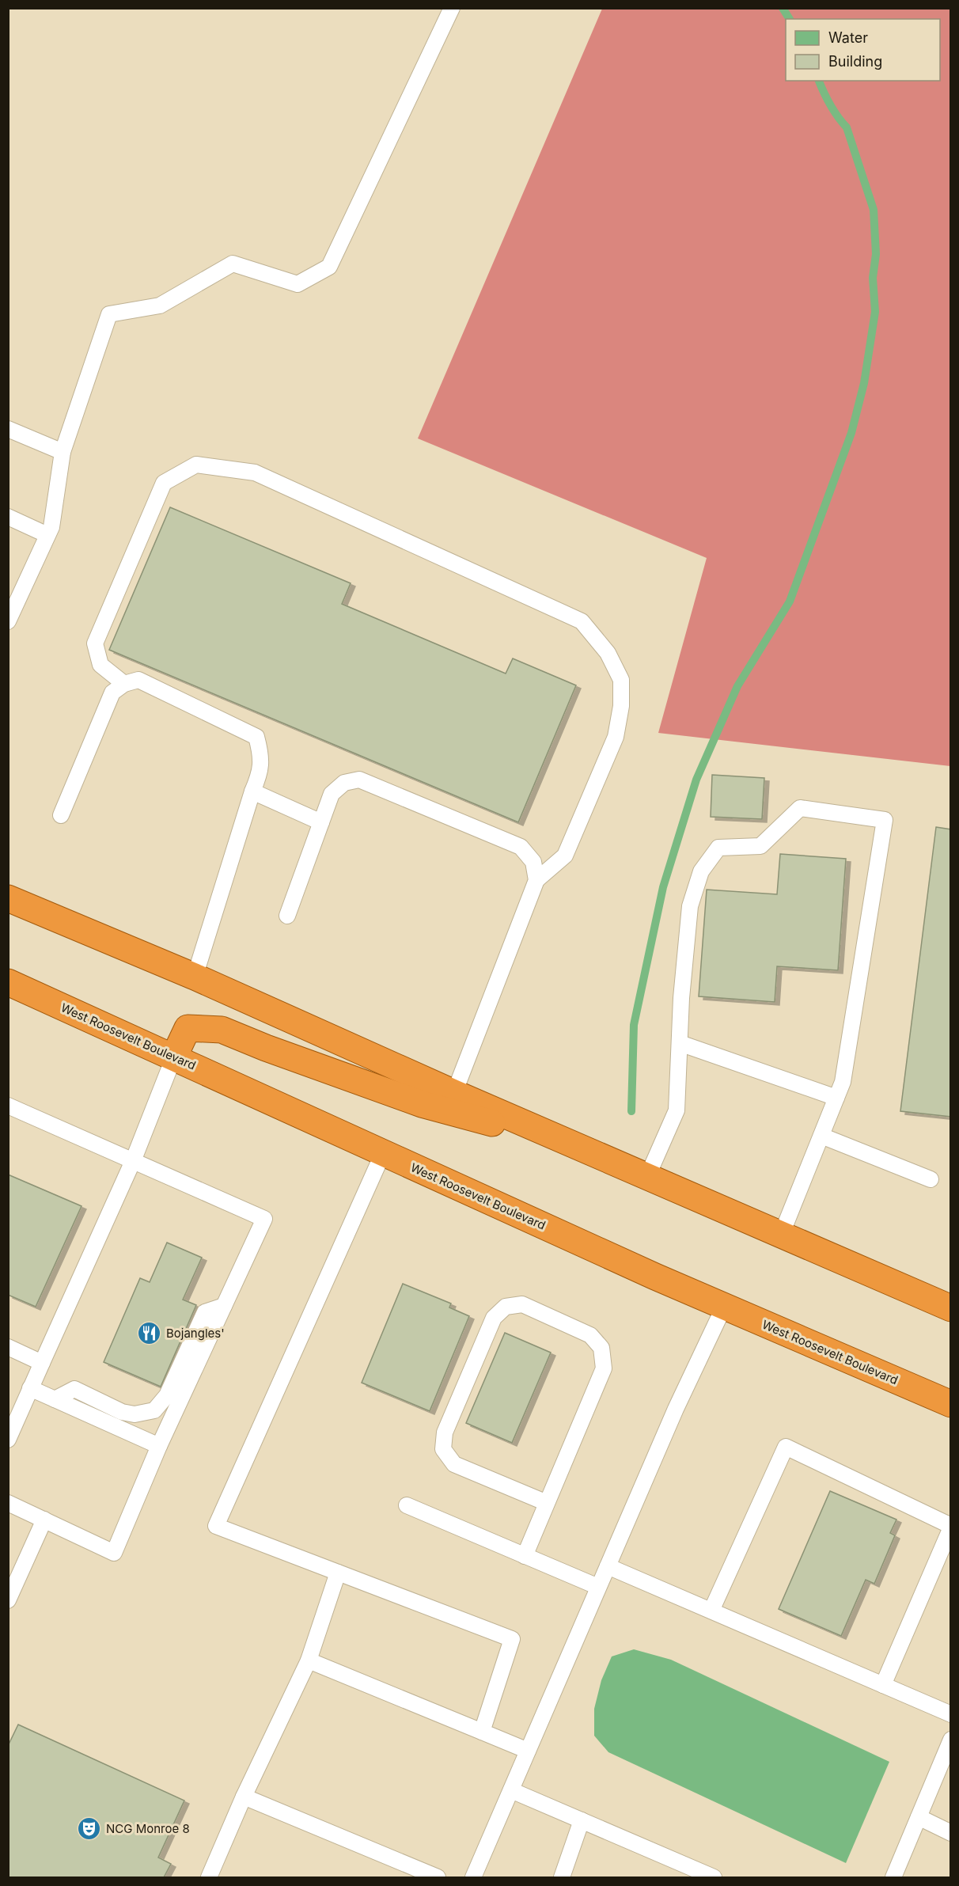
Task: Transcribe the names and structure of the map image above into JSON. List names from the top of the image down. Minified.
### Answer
{"streets":{"highway":["West Roosevelt Boulevard"]},"places":{"restaurant":["Bojangles'"],"theatre":["NCG Monroe 8"]},"legend":["Water","Building"]}
